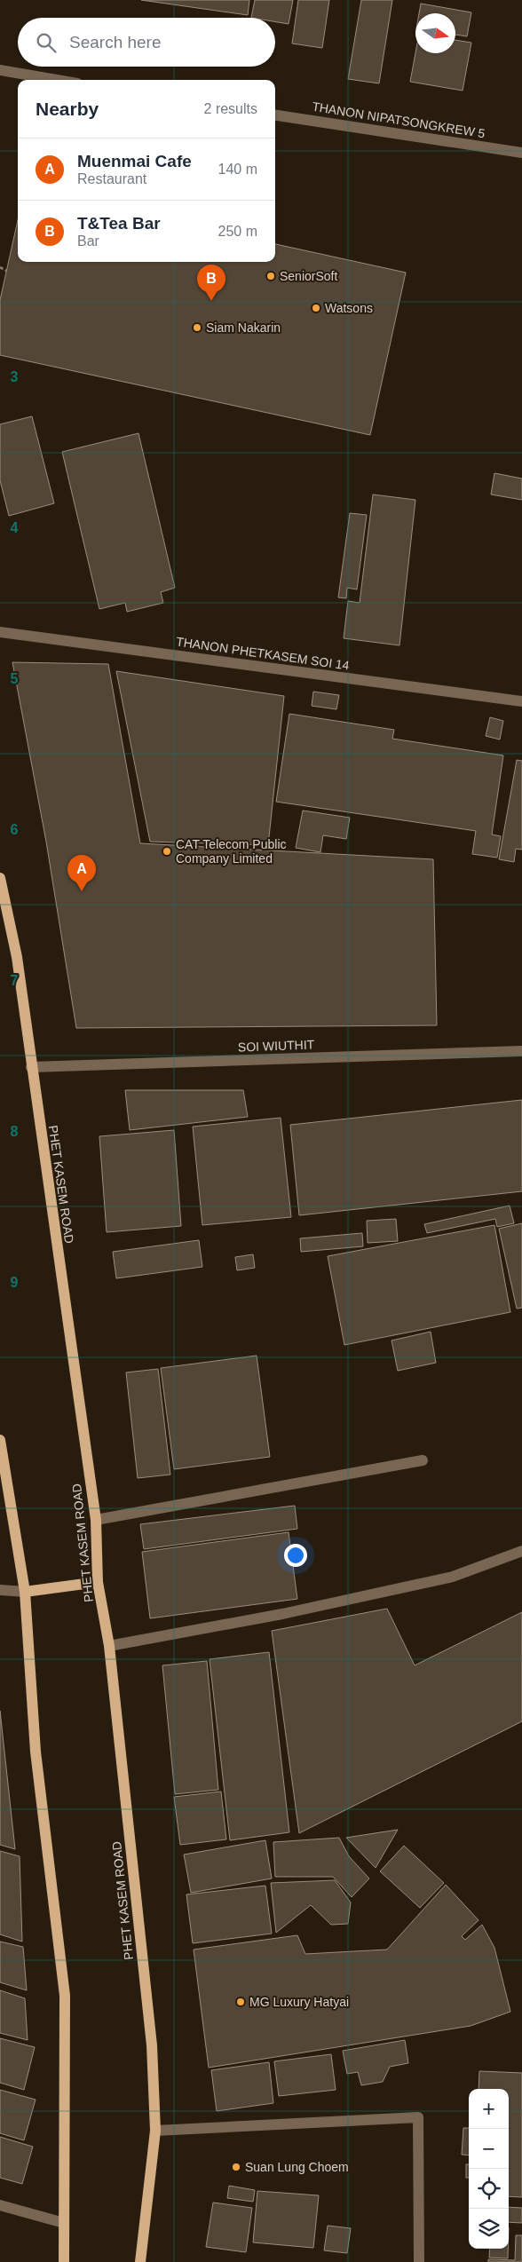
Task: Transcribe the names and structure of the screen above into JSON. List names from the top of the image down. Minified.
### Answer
{"streets":{"main road":["PHET KASEM ROAD"],"street":["THANON NIPATSONGKREW 5","THANON PHETKASEM SOI 14","SOI WIUTHIT"]},"crossings":[["SOI WIUTHIT","PHET KASEM ROAD"]],"places":["SeniorSoft","Watsons","Siam Nakarin","CAT Telecom Public Company Limited","MG Luxury Hatyai","Suan Lung Choem"],"north":"right","page":{"search":"Search here","heading":["Nearby","2 results"],"list":[{"mark":"A","name":"Muenmai Cafe","note":"Restaurant","value":"140 m"},{"mark":"B","name":"T&Tea Bar","note":"Bar","value":"250 m"}],"pins":["B","A"],"map_buttons":["+","−"]},"grid":{"rows":["3","4","5","6","7","8","9"]}}
